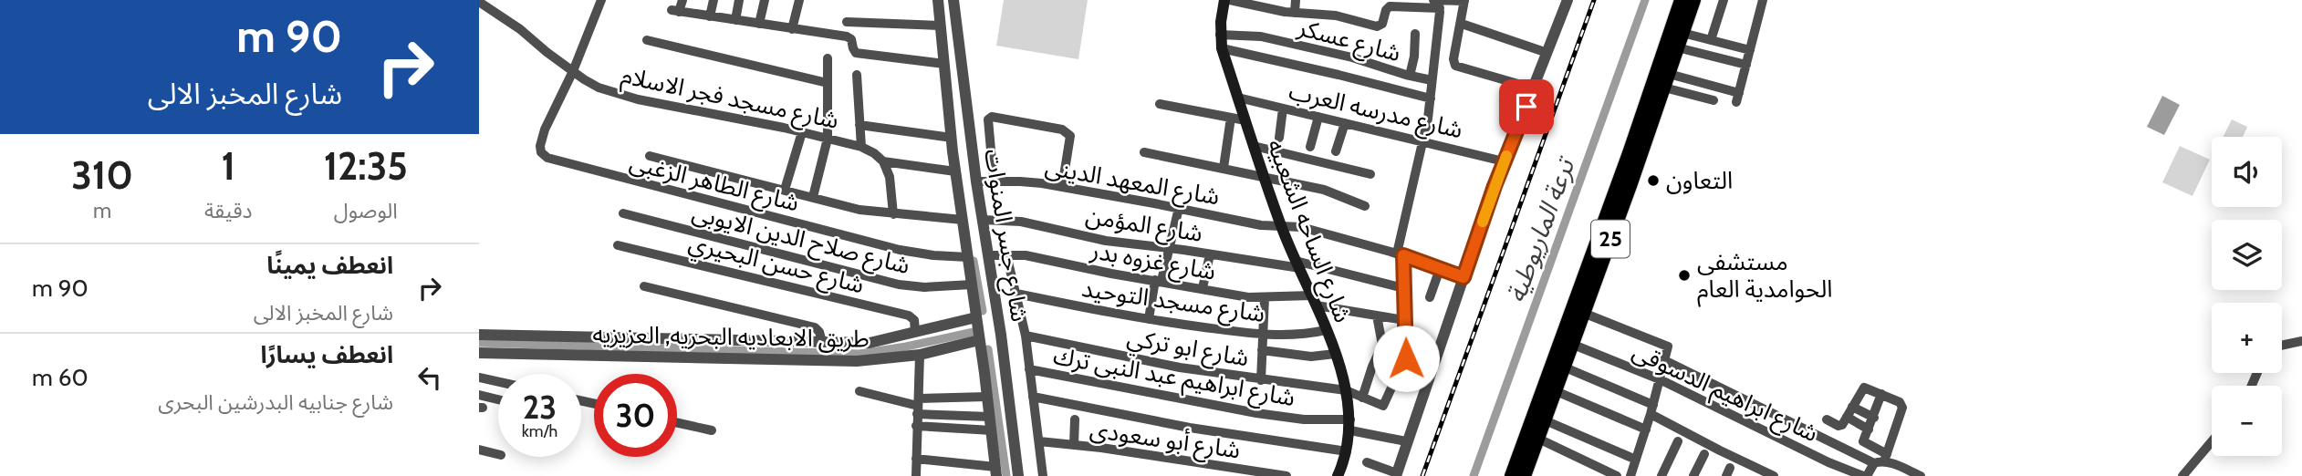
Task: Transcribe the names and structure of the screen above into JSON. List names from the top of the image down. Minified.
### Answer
{"streets":{"highway":["25"],"main road":["شارع الساحه الشعبيه"],"street":["شارع عسكر","شارع مسجد فجر الاسلام","شارع مدرسه العرب","شارع المعهد الدينى","شارع الطاهر الزغبى","شارع المؤمن","شارع جسر المنوات","شارع صلاح الدين الايوبى","شارع غزوه بدر","شارع حسن البحيري","شارع مسجد التوحيد","طريق الابعاديه البحريه, العزيزيه","شارع ابو تركي","شارع ابراهيم عبد النبى ترك","شارع ابراهيم الدسوقى","شارع أبو سعودى"]},"crossings":[["شارع عسكر","شارع الساحه الشعبيه"],["شارع مسجد فجر الاسلام","شارع الطاهر الزغبى"],["شارع مسجد فجر الاسلام","شارع جسر المنوات"],["شارع مدرسه العرب","شارع الساحه الشعبيه"],["شارع المعهد الدينى","شارع الساحه الشعبيه"],["شارع المعهد الدينى","شارع جسر المنوات"],["شارع الطاهر الزغبى","شارع جسر المنوات"],["شارع المؤمن","شارع الساحه الشعبيه"],["شارع المؤمن","شارع جسر المنوات"],["شارع الساحه الشعبيه","شارع غزوه بدر"],["شارع الساحه الشعبيه","شارع مسجد التوحيد"],["شارع الساحه الشعبيه","شارع ابو تركي"],["شارع الساحه الشعبيه","شارع ابراهيم عبد النبى ترك"],["شارع جسر المنوات","شارع صلاح الدين الايوبى"],["شارع جسر المنوات","شارع غزوه بدر"],["شارع جسر المنوات","طريق الابعاديه البحريه, العزيزيه"],["25","شارع ابراهيم الدسوقى"],["شارع حسن البحيري","طريق الابعاديه البحريه, العزيزيه"]],"water":["ترعة الماريوطية"],"places":["التعاون","مستشفى الحوامدية العام"],"page":{"turn":["90 m","شارع المخبز الالى"],"eta":["12:35","الوصول","1","دقيقة","310","m"],"map_buttons":["+","−"],"list":[{"name":"انعطف يمينًا","note":"شارع المخبز الالى","value":"90 m"},{"name":"انعطف يسارًا","note":"شارع جنابيه البدرشين البحرى","value":"60 m"}],"speed":"23 km/h","limit":"30"}}
